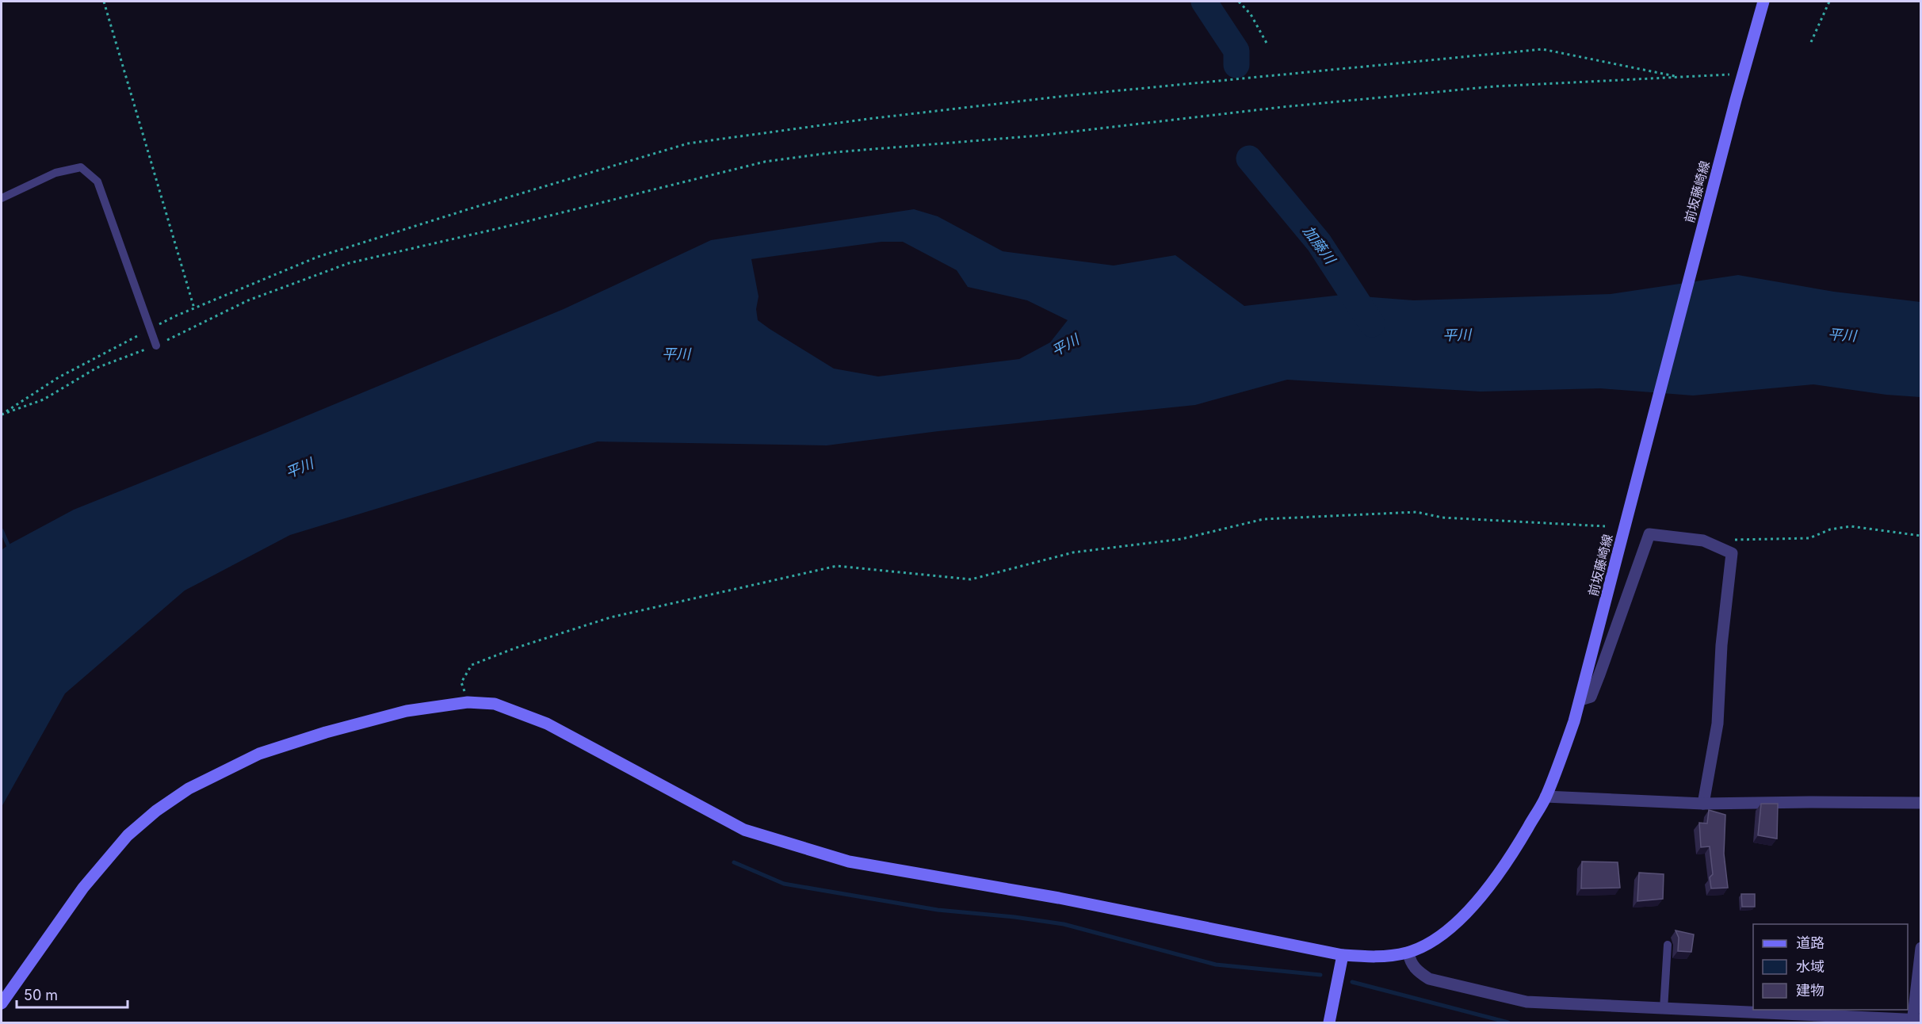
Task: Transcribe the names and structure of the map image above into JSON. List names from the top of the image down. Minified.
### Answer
{"streets":{"street":["前坂藤崎線"]},"water":["加藤川","平川"],"legend":["道路","水域","建物"],"scale_bar":"50 m"}
